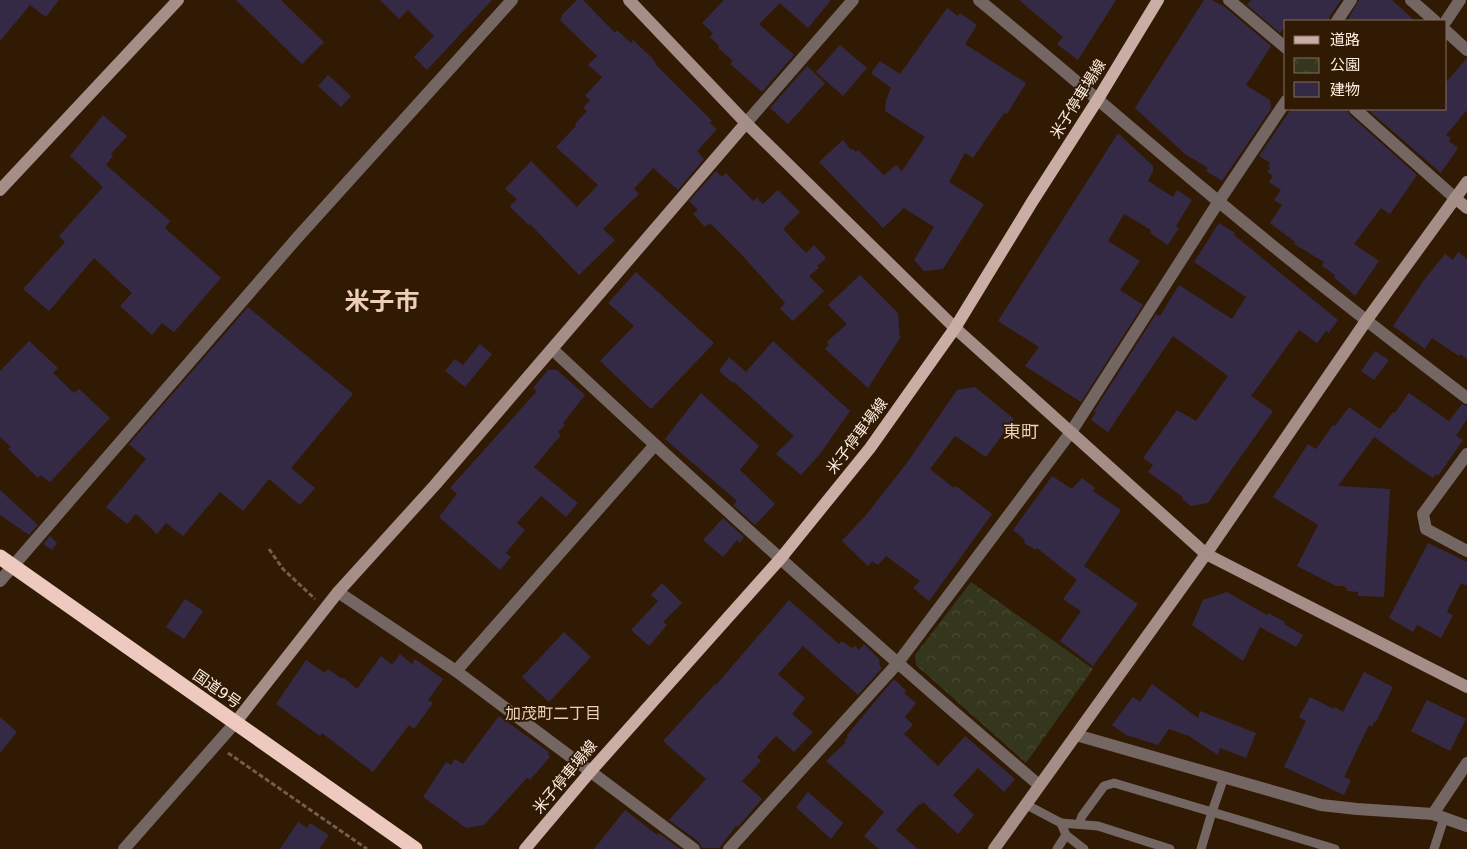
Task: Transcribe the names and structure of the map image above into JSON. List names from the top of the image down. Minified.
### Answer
{"streets":{"highway":["国道9号"],"main road":["米子停車場線"]},"districts":["米子市","東町","加茂町二丁目"],"legend":["道路","公園","建物"]}
